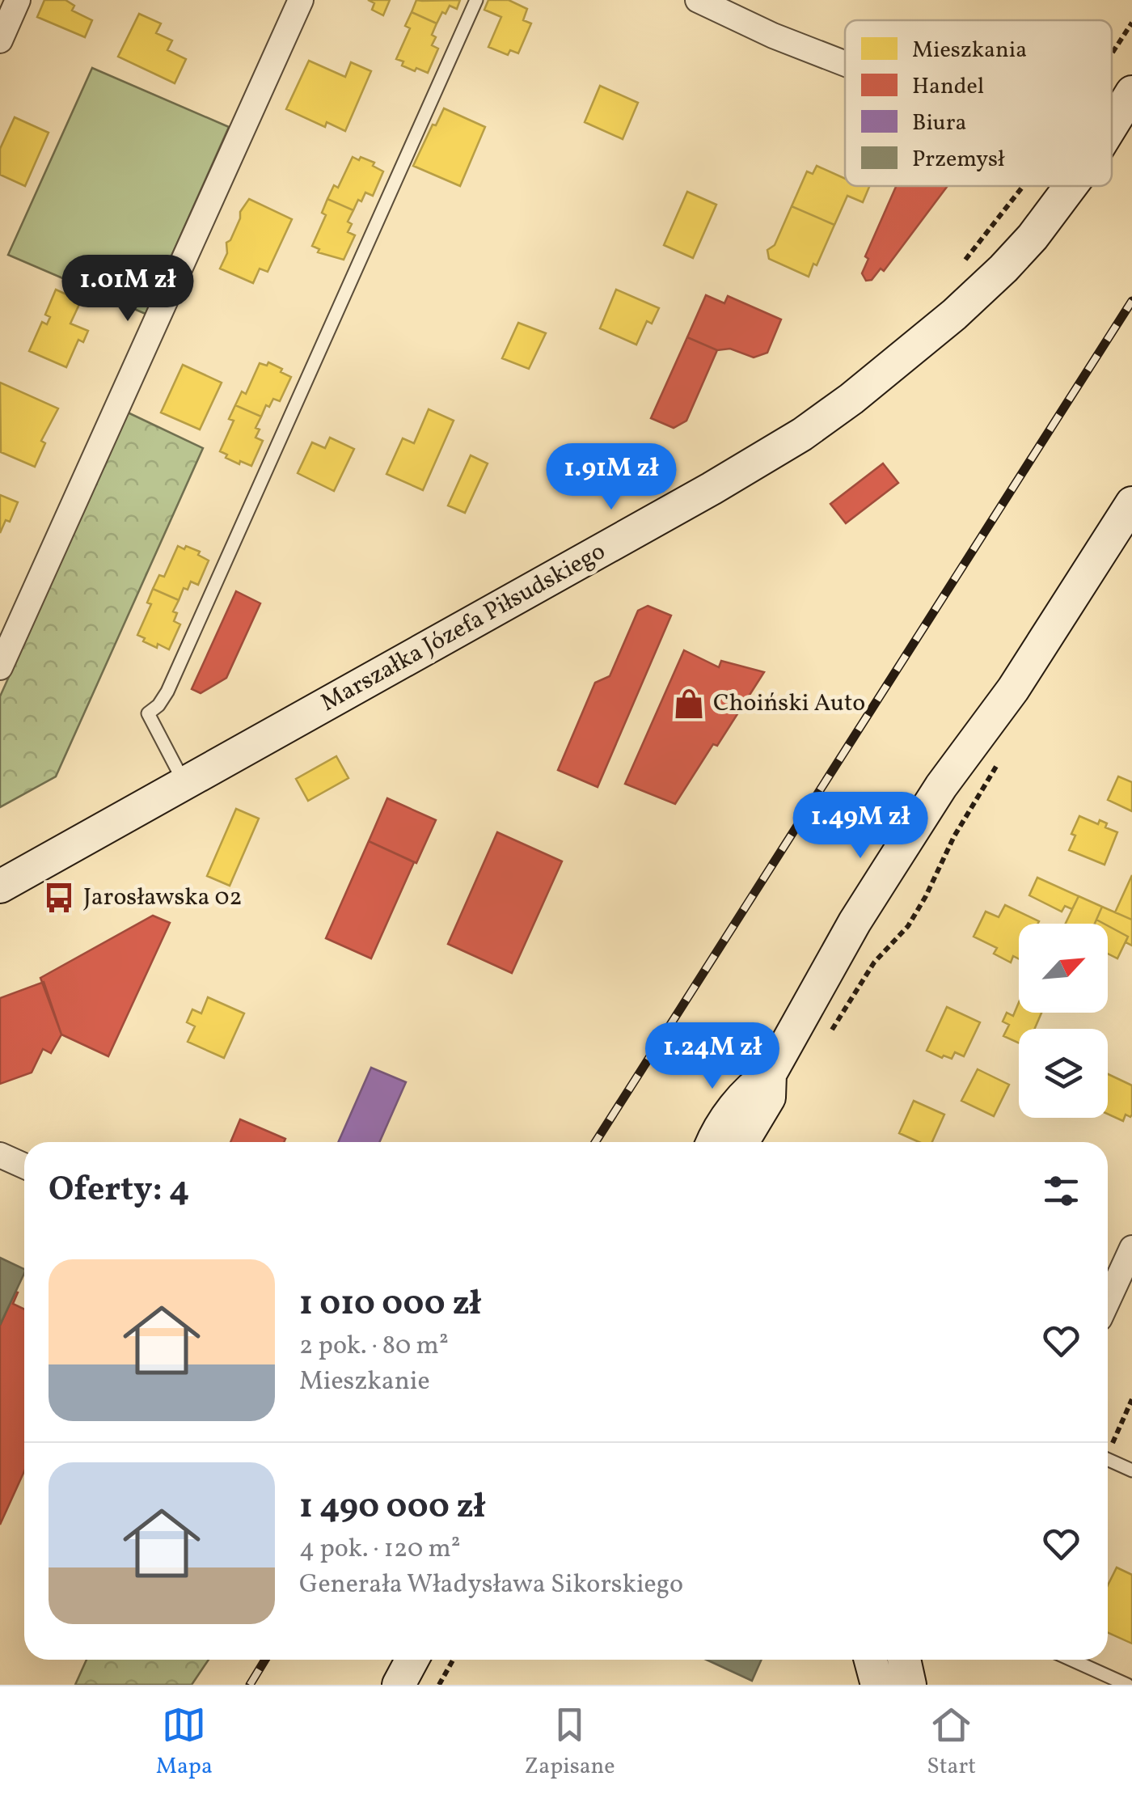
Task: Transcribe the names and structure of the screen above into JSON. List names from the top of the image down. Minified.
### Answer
{"streets":{"main road":["Marszałka Józefa Piłsudskiego"]},"places":{"shop":["Choiński Auto"],"bus stop":["Jarosławska 02"]},"legend":["Mieszkania","Handel","Biura","Przemysł"],"north":"top right","page":{"price":["1.01M zł","1.91M zł","1.49M zł","1.24M zł"],"heading":"Oferty: 4","list":[{"name":"1 010 000 zł","note":"2 pok. · 80 m² · Mieszkanie"},{"name":"1 490 000 zł","note":"4 pok. · 120 m² · Generała Władysława Sikorskiego"}],"tabs":["Mapa","Zapisane","Start"]}}
